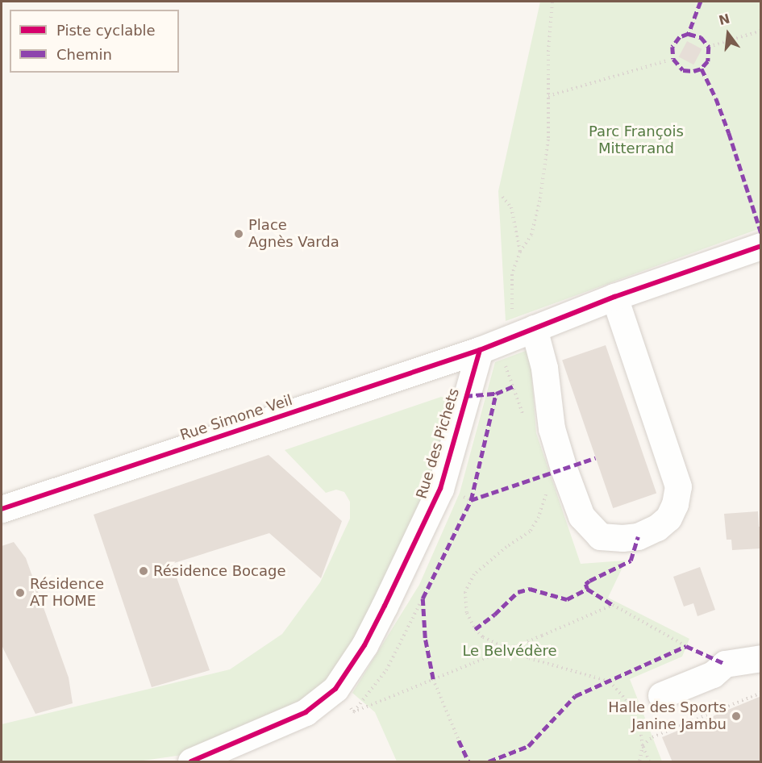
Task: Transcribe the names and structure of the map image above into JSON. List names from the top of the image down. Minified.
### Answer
{"streets":{"street":["Rue Simone Veil","Rue des Pichets"]},"crossings":[["Rue Simone Veil","Rue des Pichets"]],"parks":["Parc François Mitterrand","Le Belvédère"],"places":["Place Agnès Varda","Résidence Bocage","Résidence AT HOME","Halle des Sports Janine Jambu"],"legend":["Piste cyclable","Chemin"],"north":"top"}
